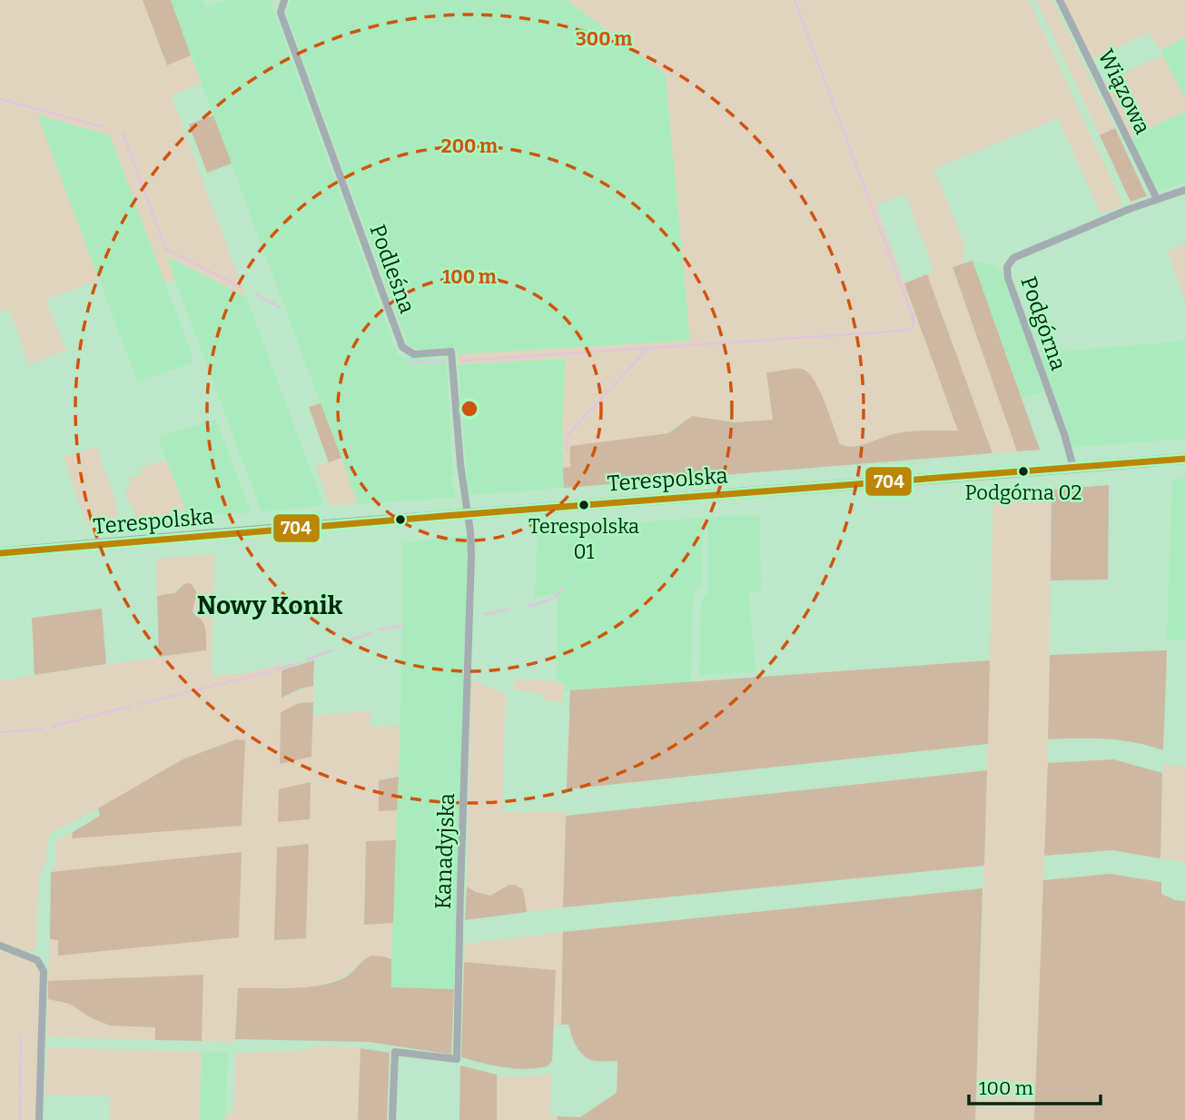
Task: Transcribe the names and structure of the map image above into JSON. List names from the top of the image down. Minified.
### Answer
{"streets":{"main road":["Terespolska"],"street":["Wiązowa","Podleśna","Podgórna","Kanadyjska"]},"crossings":[["Wiązowa","Podgórna"],["Podleśna","Terespolska"],["Podleśna","Kanadyjska"],["Podgórna","Terespolska"],["Terespolska","Kanadyjska"]],"districts":["Nowy Konik"],"places":["Podgórna 02","Terespolska 01"],"lines":["transit line 704"],"scale_bar":"100 m","rings":["300 m","200 m","100 m"]}
